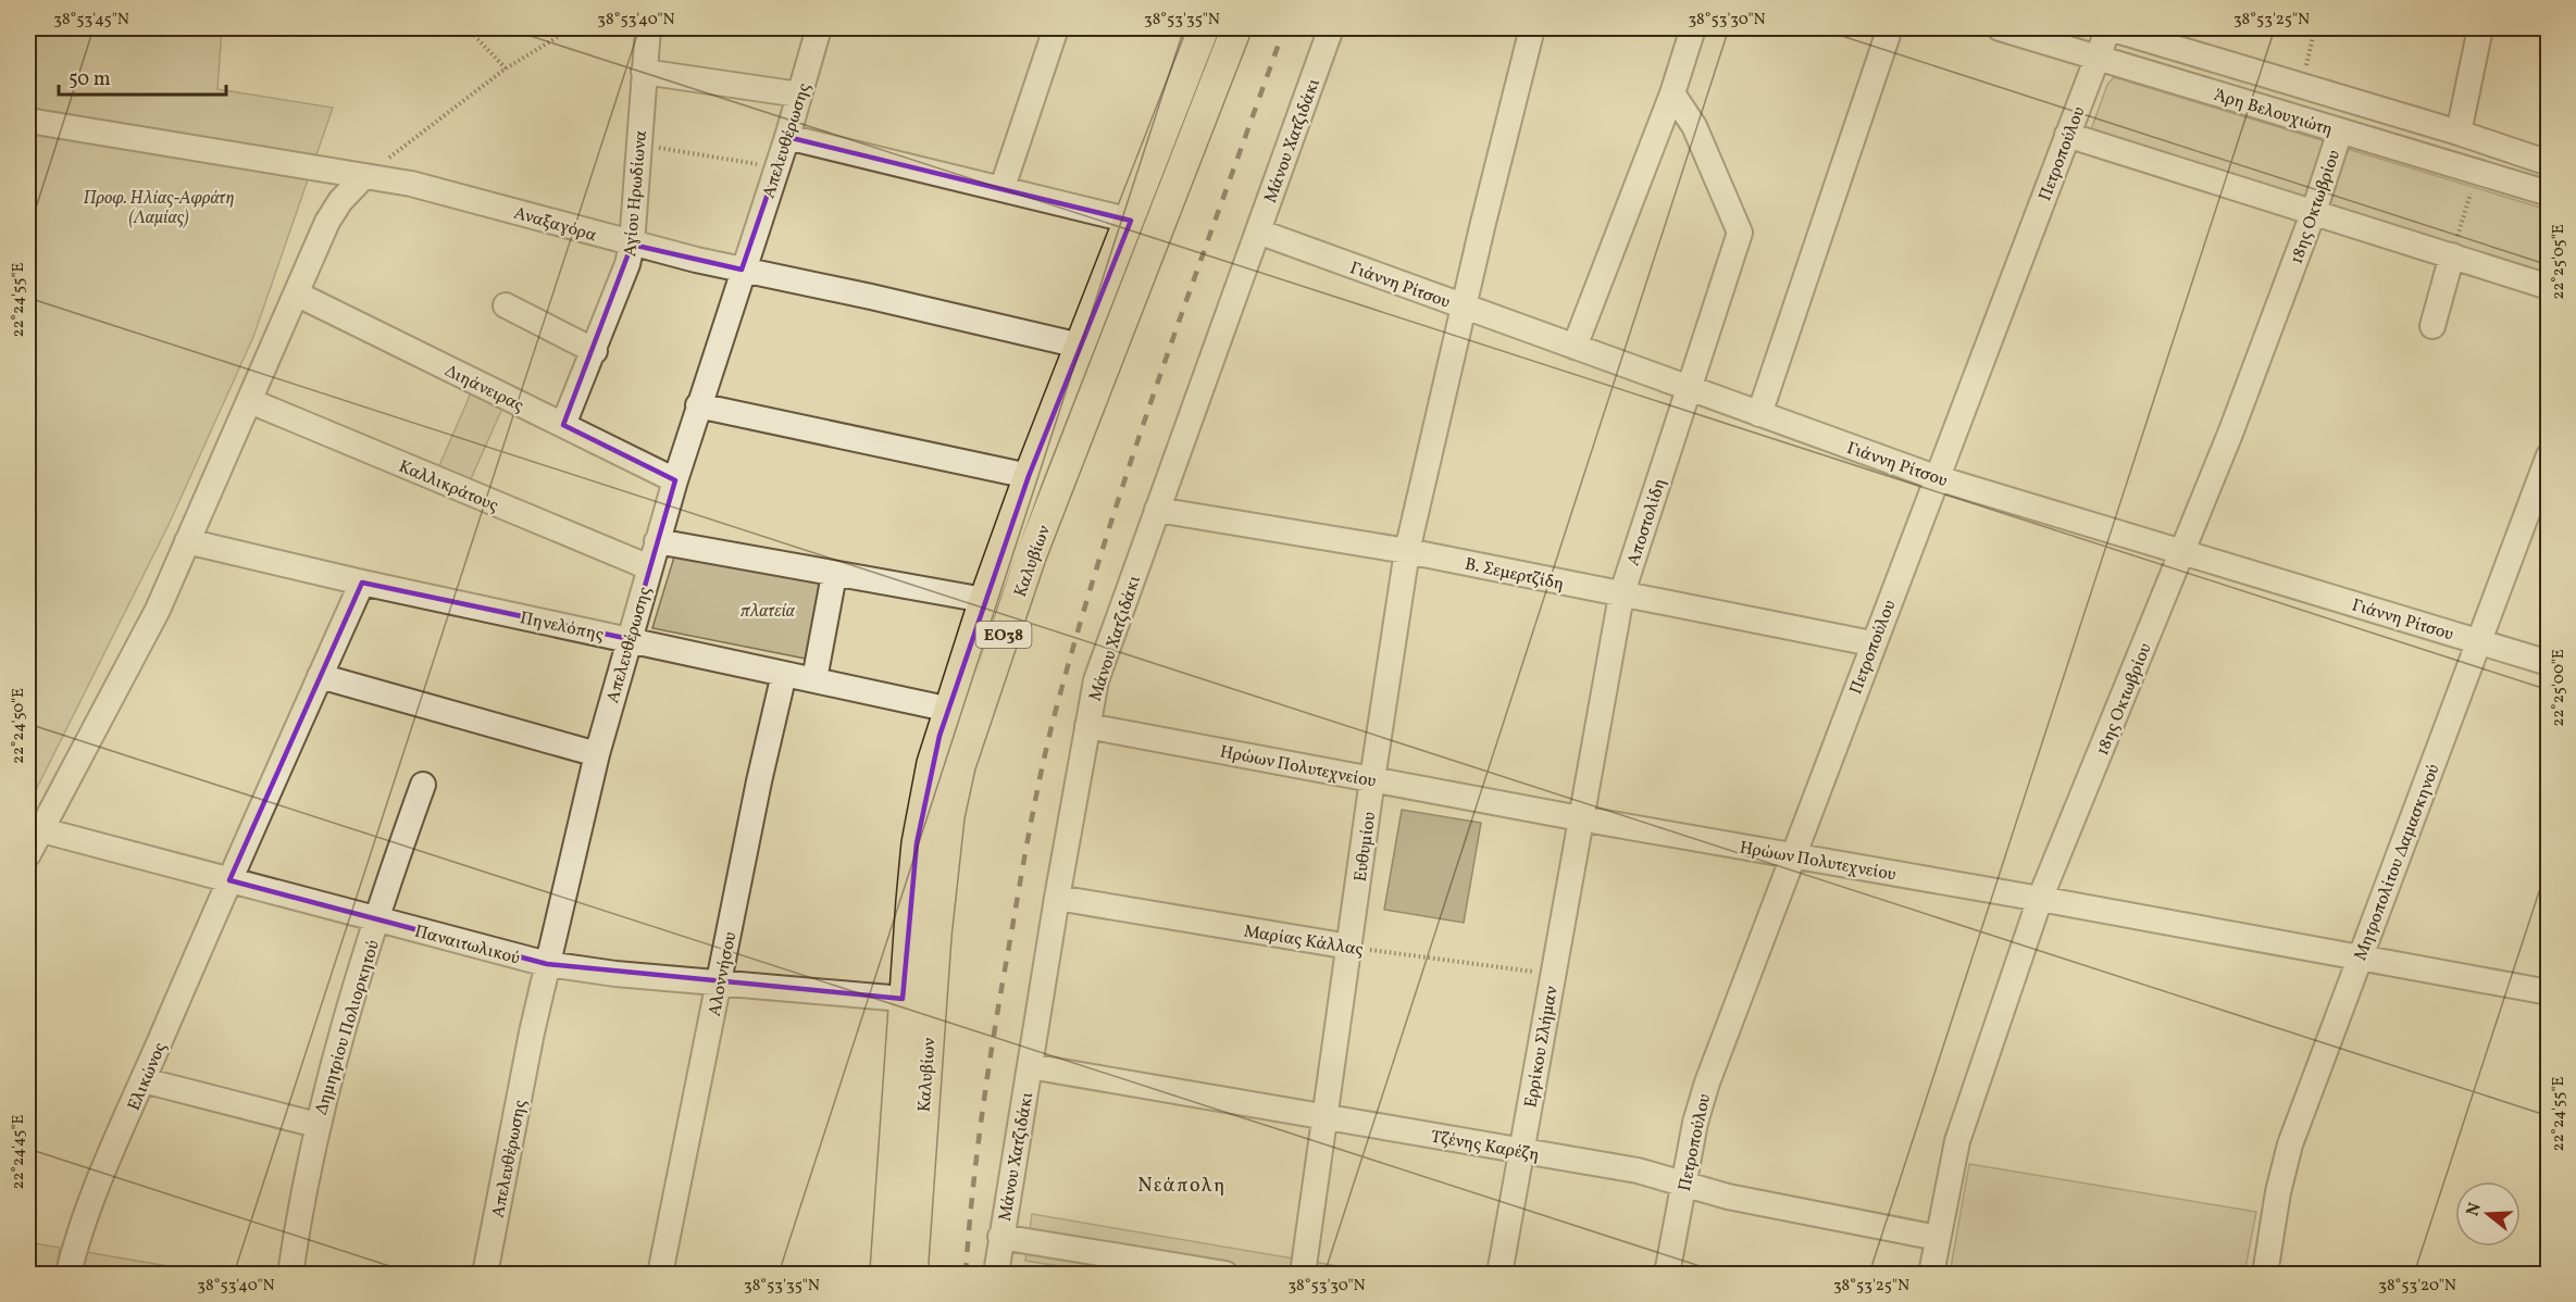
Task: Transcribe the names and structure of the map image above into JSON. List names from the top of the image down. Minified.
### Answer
{"streets":{"main road":["Καλυβίων","ΕΟ38"],"street":["Άρη Βελουχιώτη","Απελευθέρωσης","Μάνου Χατζιδάκι","Πετροπούλου","Αγίου Ηρωδίωνα","18ης Οκτωβρίου","Αναξαγόρα","Γιάννη Ρίτσου","Διηάνειρας","Καλλικράτους","Αποστολίδη","Β. Σεμερτζίδη","Πηνελόπης","Ηρώων Πολυτεχνείου","Ευθυμίου","Μητροπολίτου Δαμασκηνού","Μαρίας Κάλλας","Παναιτωλικού","Αλοννήσου","Δημητρίου Πολιορκητού","Ερρίκου Σλήμαν","Ελικώνος","Τζένης Καρέζη"]},"crossings":[["Άρη Βελουχιώτη","Πετροπούλου"],["Άρη Βελουχιώτη","18ης Οκτωβρίου"],["Απελευθέρωσης","Αναξαγόρα"],["Απελευθέρωσης","Διηάνειρας"],["Απελευθέρωσης","Καλλικράτους"],["Απελευθέρωσης","Πηνελόπης"],["Απελευθέρωσης","Παναιτωλικού"],["Μάνου Χατζιδάκι","Γιάννη Ρίτσου"],["Μάνου Χατζιδάκι","Β. Σεμερτζίδη"],["Μάνου Χατζιδάκι","Ηρώων Πολυτεχνείου"],["Μάνου Χατζιδάκι","Μαρίας Κάλλας"],["Μάνου Χατζιδάκι","Τζένης Καρέζη"],["Πετροπούλου","Γιάννη Ρίτσου"],["Πετροπούλου","Β. Σεμερτζίδη"],["Πετροπούλου","Ηρώων Πολυτεχνείου"],["Πετροπούλου","Τζένης Καρέζη"],["Αγίου Ηρωδίωνα","Αναξαγόρα"],["Αγίου Ηρωδίωνα","Διηάνειρας"],["18ης Οκτωβρίου","Γιάννη Ρίτσου"],["18ης Οκτωβρίου","Ηρώων Πολυτεχνείου"],["18ης Οκτωβρίου","Τζένης Καρέζη"],["Αναξαγόρα","Καλυβίων"],["Γιάννη Ρίτσου","Αποστολίδη"],["Γιάννη Ρίτσου","Ευθυμίου"],["Γιάννη Ρίτσου","Μητροπολίτου Δαμασκηνού"],["Αποστολίδη","Β. Σεμερτζίδη"],["Αποστολίδη","Ηρώων Πολυτεχνείου"],["Αποστολίδη","Ερρίκου Σλήμαν"],["Καλυβίων","Πηνελόπης"],["Καλυβίων","Παναιτωλικού"],["Β. Σεμερτζίδη","Ευθυμίου"],["Πηνελόπης","Αλοννήσου"],["Πηνελόπης","Ελικώνος"],["Ηρώων Πολυτεχνείου","Ευθυμίου"],["Ηρώων Πολυτεχνείου","Μητροπολίτου Δαμασκηνού"],["Ηρώων Πολυτεχνείου","Ερρίκου Σλήμαν"],["Ευθυμίου","Μαρίας Κάλλας"],["Ευθυμίου","Τζένης Καρέζη"],["Μαρίας Κάλλας","Ερρίκου Σλήμαν"],["Παναιτωλικού","Αλοννήσου"],["Παναιτωλικού","Δημητρίου Πολιορκητού"],["Παναιτωλικού","Ελικώνος"],["Ερρίκου Σλήμαν","Τζένης Καρέζη"]],"districts":["Νεάπολη"],"parks":["Προφ. Ηλίας-Αφράτη (Λαμίας)","πλατεία"],"scale_bar":"50 m","north":"left","coordinates":["38°53'45\"N","38°53'40\"N","38°53'35\"N","38°53'30\"N","38°53'25\"N","22°25'05\"E","22°24'55\"E","22°25'00\"E","22°24'50\"E","22°24'45\"E","38°53'20\"N"]}
